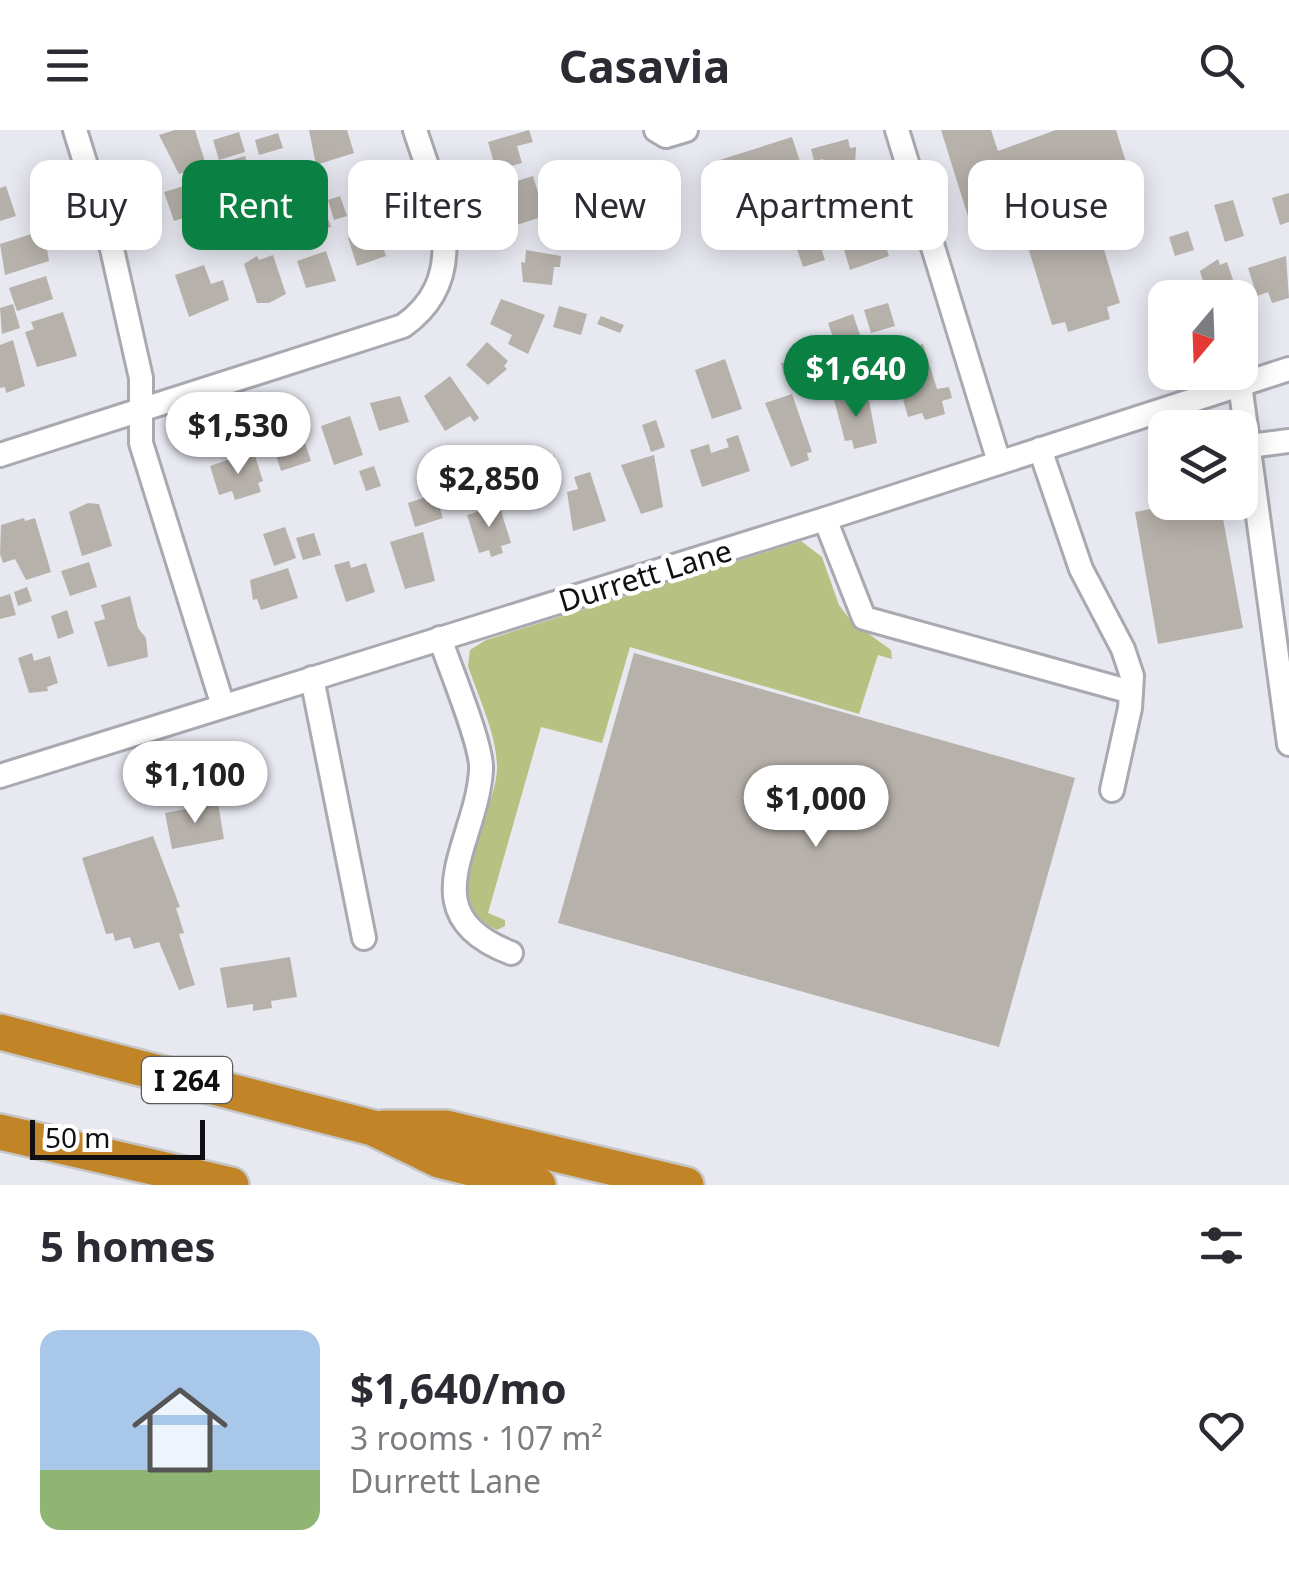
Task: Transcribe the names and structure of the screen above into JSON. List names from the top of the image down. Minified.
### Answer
{"streets":{"highway":["I 264"],"street":["Durrett Lane"]},"scale_bar":"50 m","north":"bottom","page":{"header":"Casavia","chip":["Buy","Rent","Filters","New","Apartment","House"],"price":["$1,640","$1,530","$2,850","$1,100","$1,000"],"scale":"50 m","heading":"5 homes","list":[{"name":"$1,640/mo","note":"3 rooms · 107 m² · Durrett Lane"}]}}
